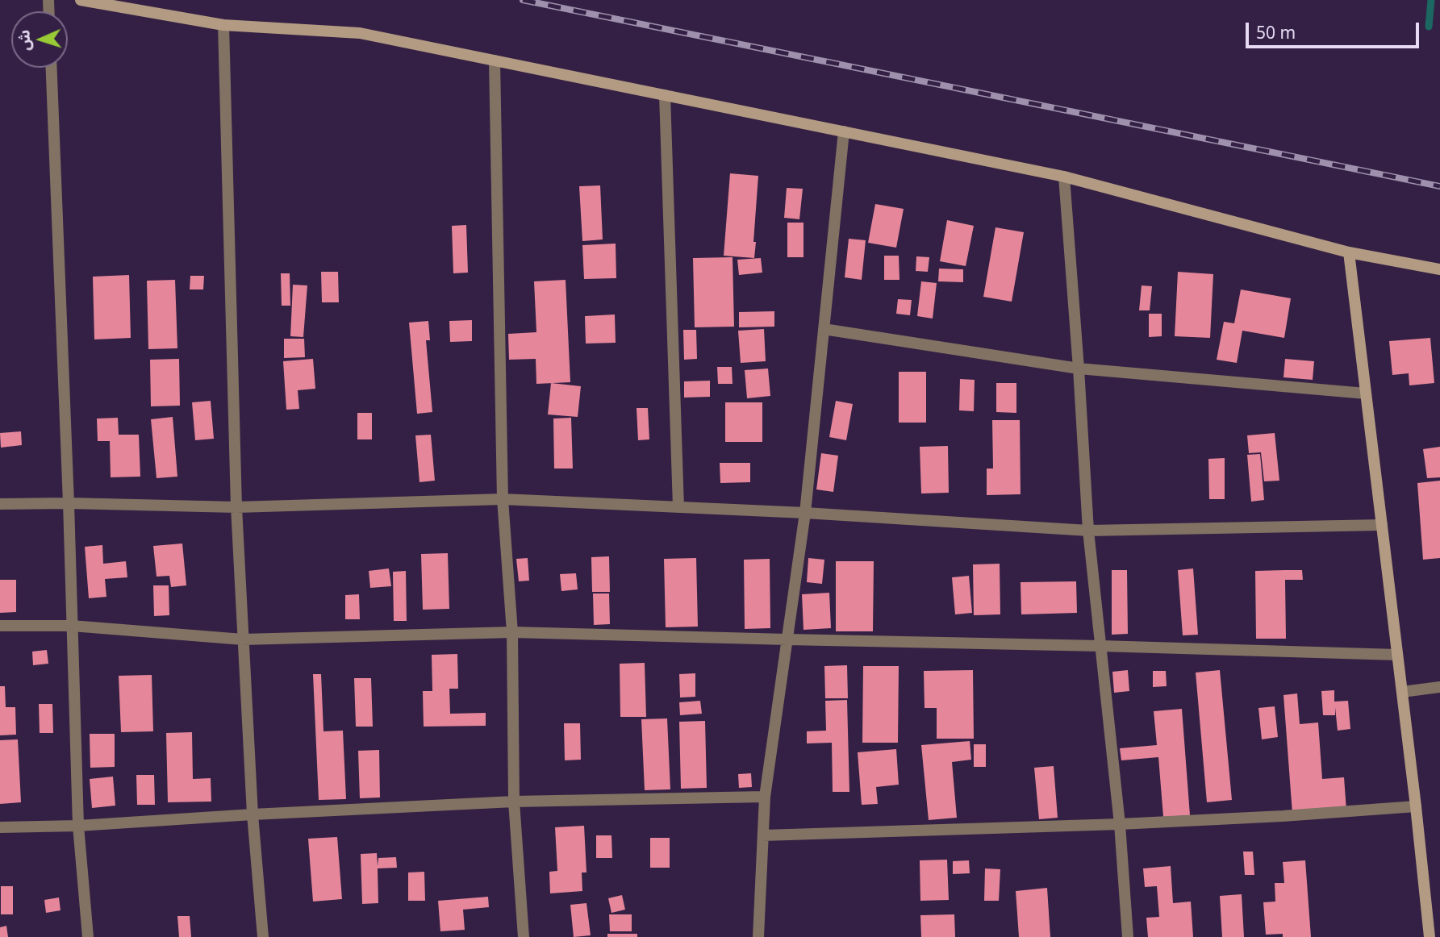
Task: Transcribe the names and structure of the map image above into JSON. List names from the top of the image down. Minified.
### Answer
{"scale_bar":"50 m","north":"left"}
